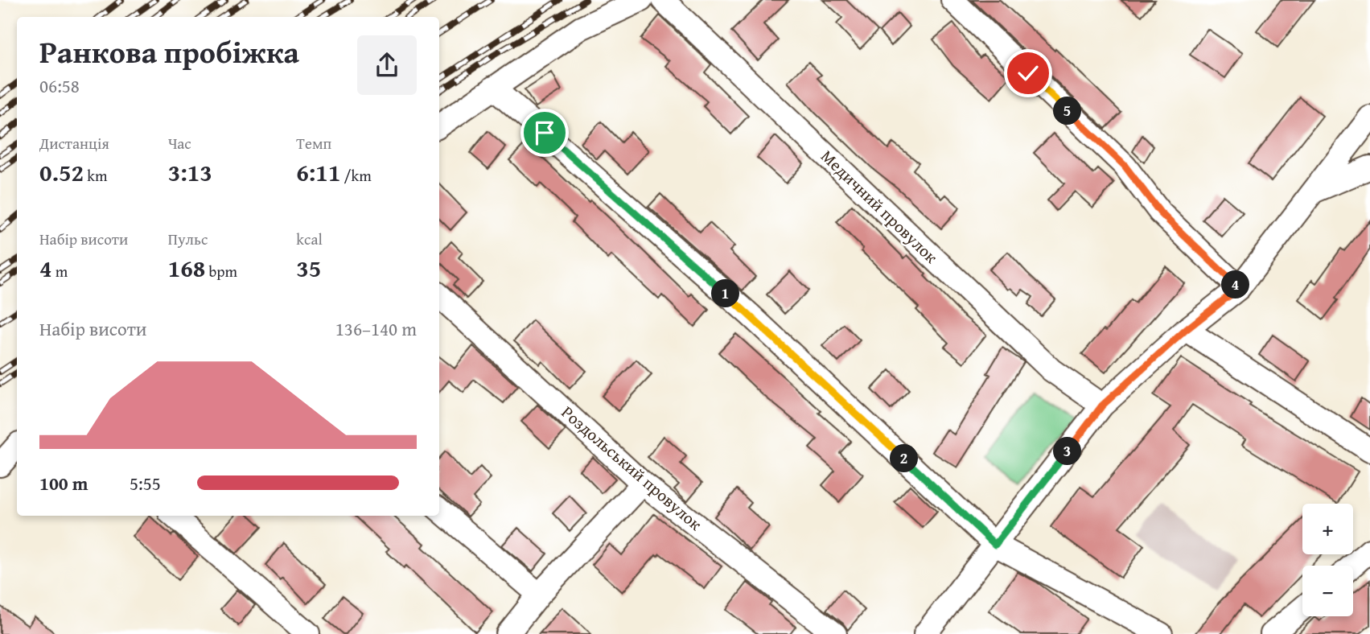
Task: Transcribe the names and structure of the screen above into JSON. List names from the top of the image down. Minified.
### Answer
{"streets":{"street":["Медичний провулок","Роздольський провулок"]},"page":{"heading":["Ранкова пробіжка","06:58"],"pins":["5","4","1","3","2"],"stats":[["Дистанція","0.52 km"],["Час","3:13"],["Темп","6:11 /km"],["Набір висоти","4 m"],["Пульс","168 bpm"],["kcal","35"]],"chart":["Набір висоти","136–140 m"],"list":[{"name":"100 m","note":"5:55"}],"map_buttons":["+","−"]}}
